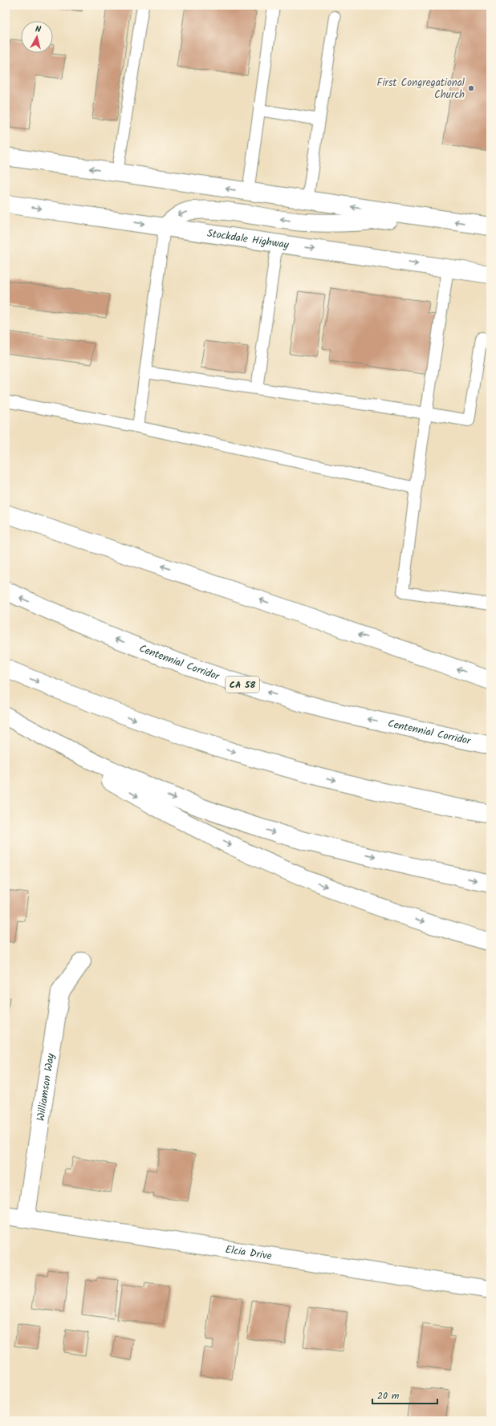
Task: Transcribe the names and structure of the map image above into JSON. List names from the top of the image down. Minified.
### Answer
{"streets":{"main road":["Stockdale Highway","Centennial Corridor","CA 58","Williamson Way","Elcia Drive"]},"crossings":[["Williamson Way","Elcia Drive"]],"places":["First Congregational Church"],"scale_bar":"20 m","north":"top"}
